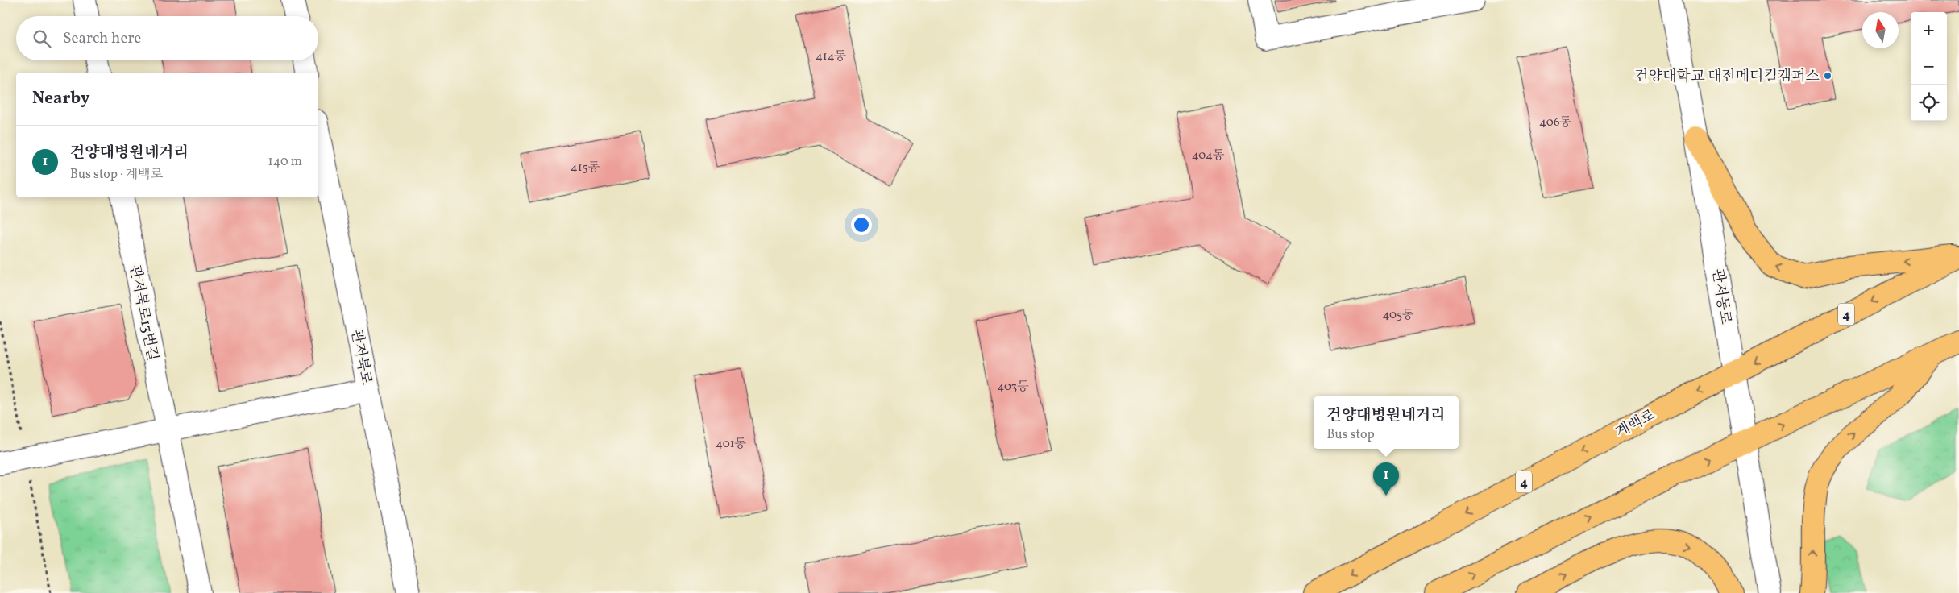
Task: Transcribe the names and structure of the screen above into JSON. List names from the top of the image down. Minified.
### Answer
{"streets":{"main road":["4","계백로"],"street":["관저동로","관저북로13번길","관저북로"]},"crossings":[["관저동로","계백로"]],"places":["건양대학교 대전메디컬캠퍼스"],"house_numbers":["414동","406동","404동","415동","405동","403동","401동"],"north":"top","page":{"map_buttons":["+","−"],"search":"Search here","heading":"Nearby","list":[{"mark":"1","name":"건양대병원네거리","note":"Bus stop · 계백로","value":"140 m"}],"popup":["건양대병원네거리","Bus stop"],"pins":"1"}}
